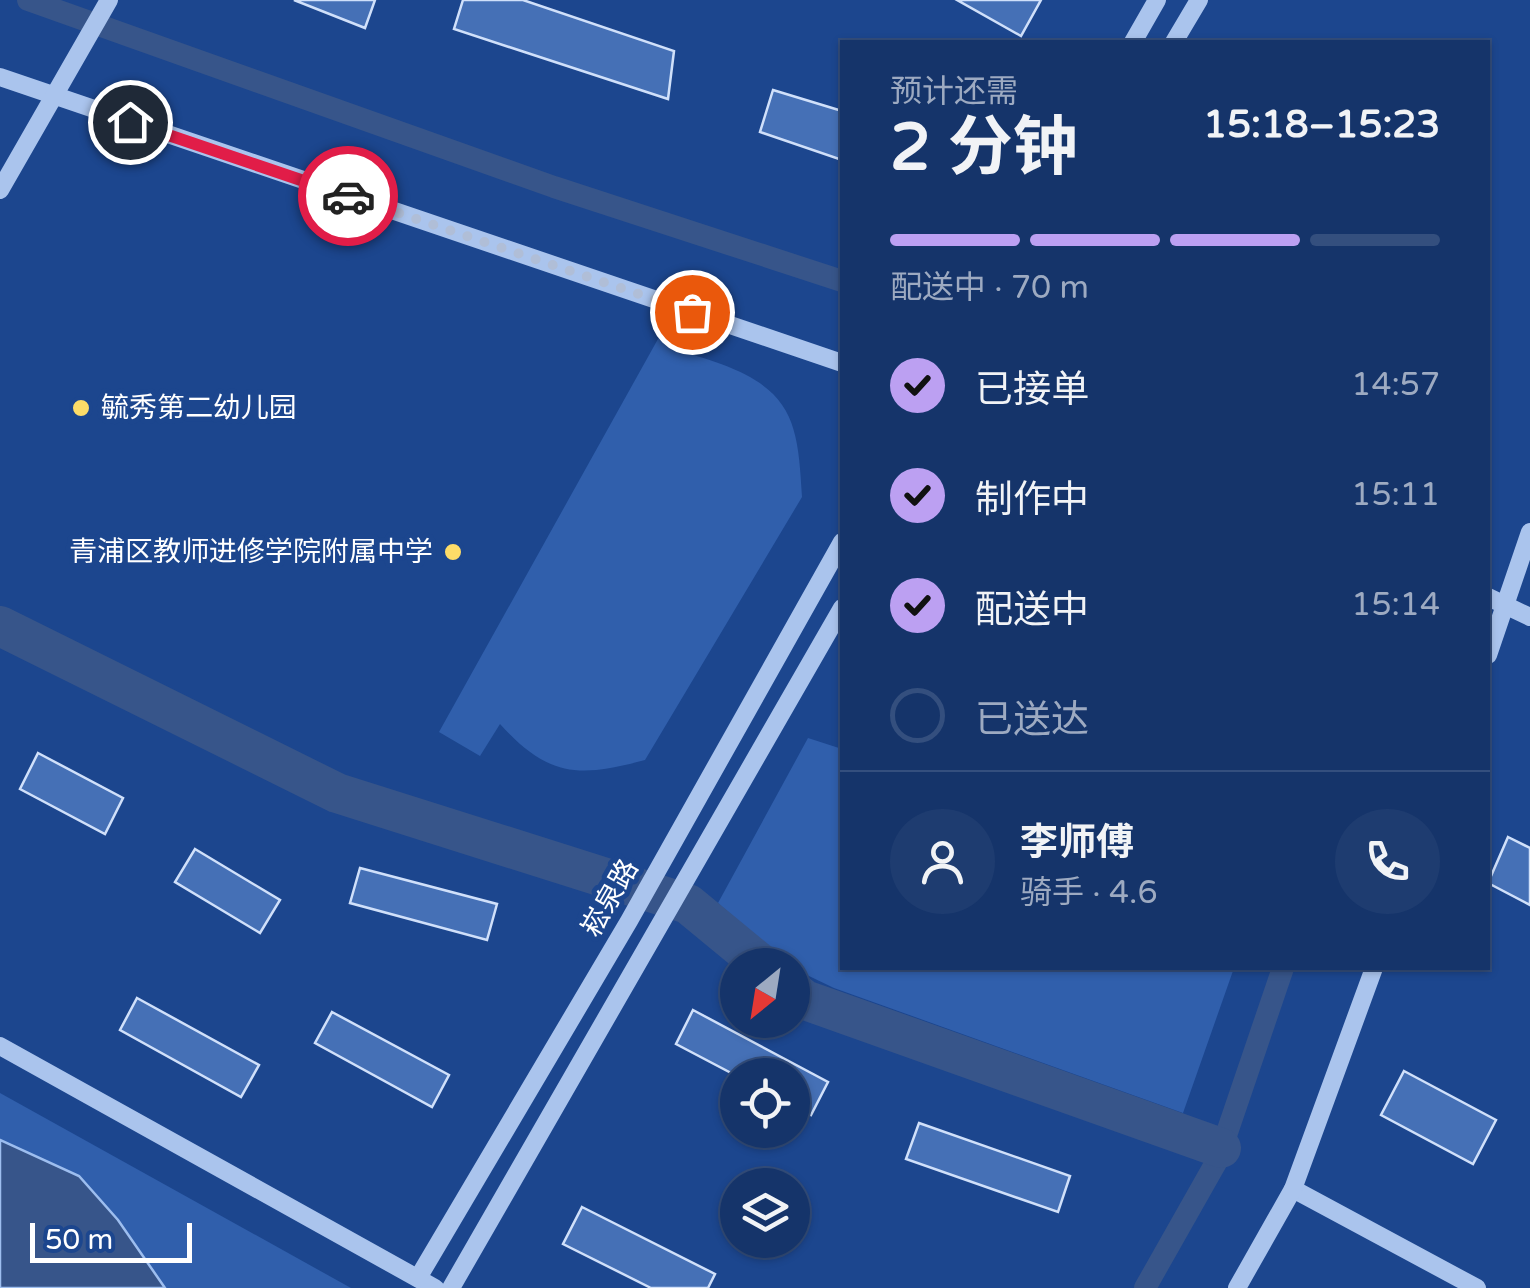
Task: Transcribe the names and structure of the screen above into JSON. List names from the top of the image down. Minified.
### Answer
{"streets":{"street":["崧泉路"]},"places":["毓秀第二幼儿园","青浦区教师进修学院附属中学"],"scale_bar":"50 m","north":"bottom left","page":{"heading":["2 分钟","预计还需","15:18–15:23"],"panel":["李师傅","骑手 · 4.6"],"bar":"配送中 · 70 m","list":[["已接单","14:57"],["制作中","15:11"],["配送中","15:14"],"已送达"],"scale":"50 m"}}
